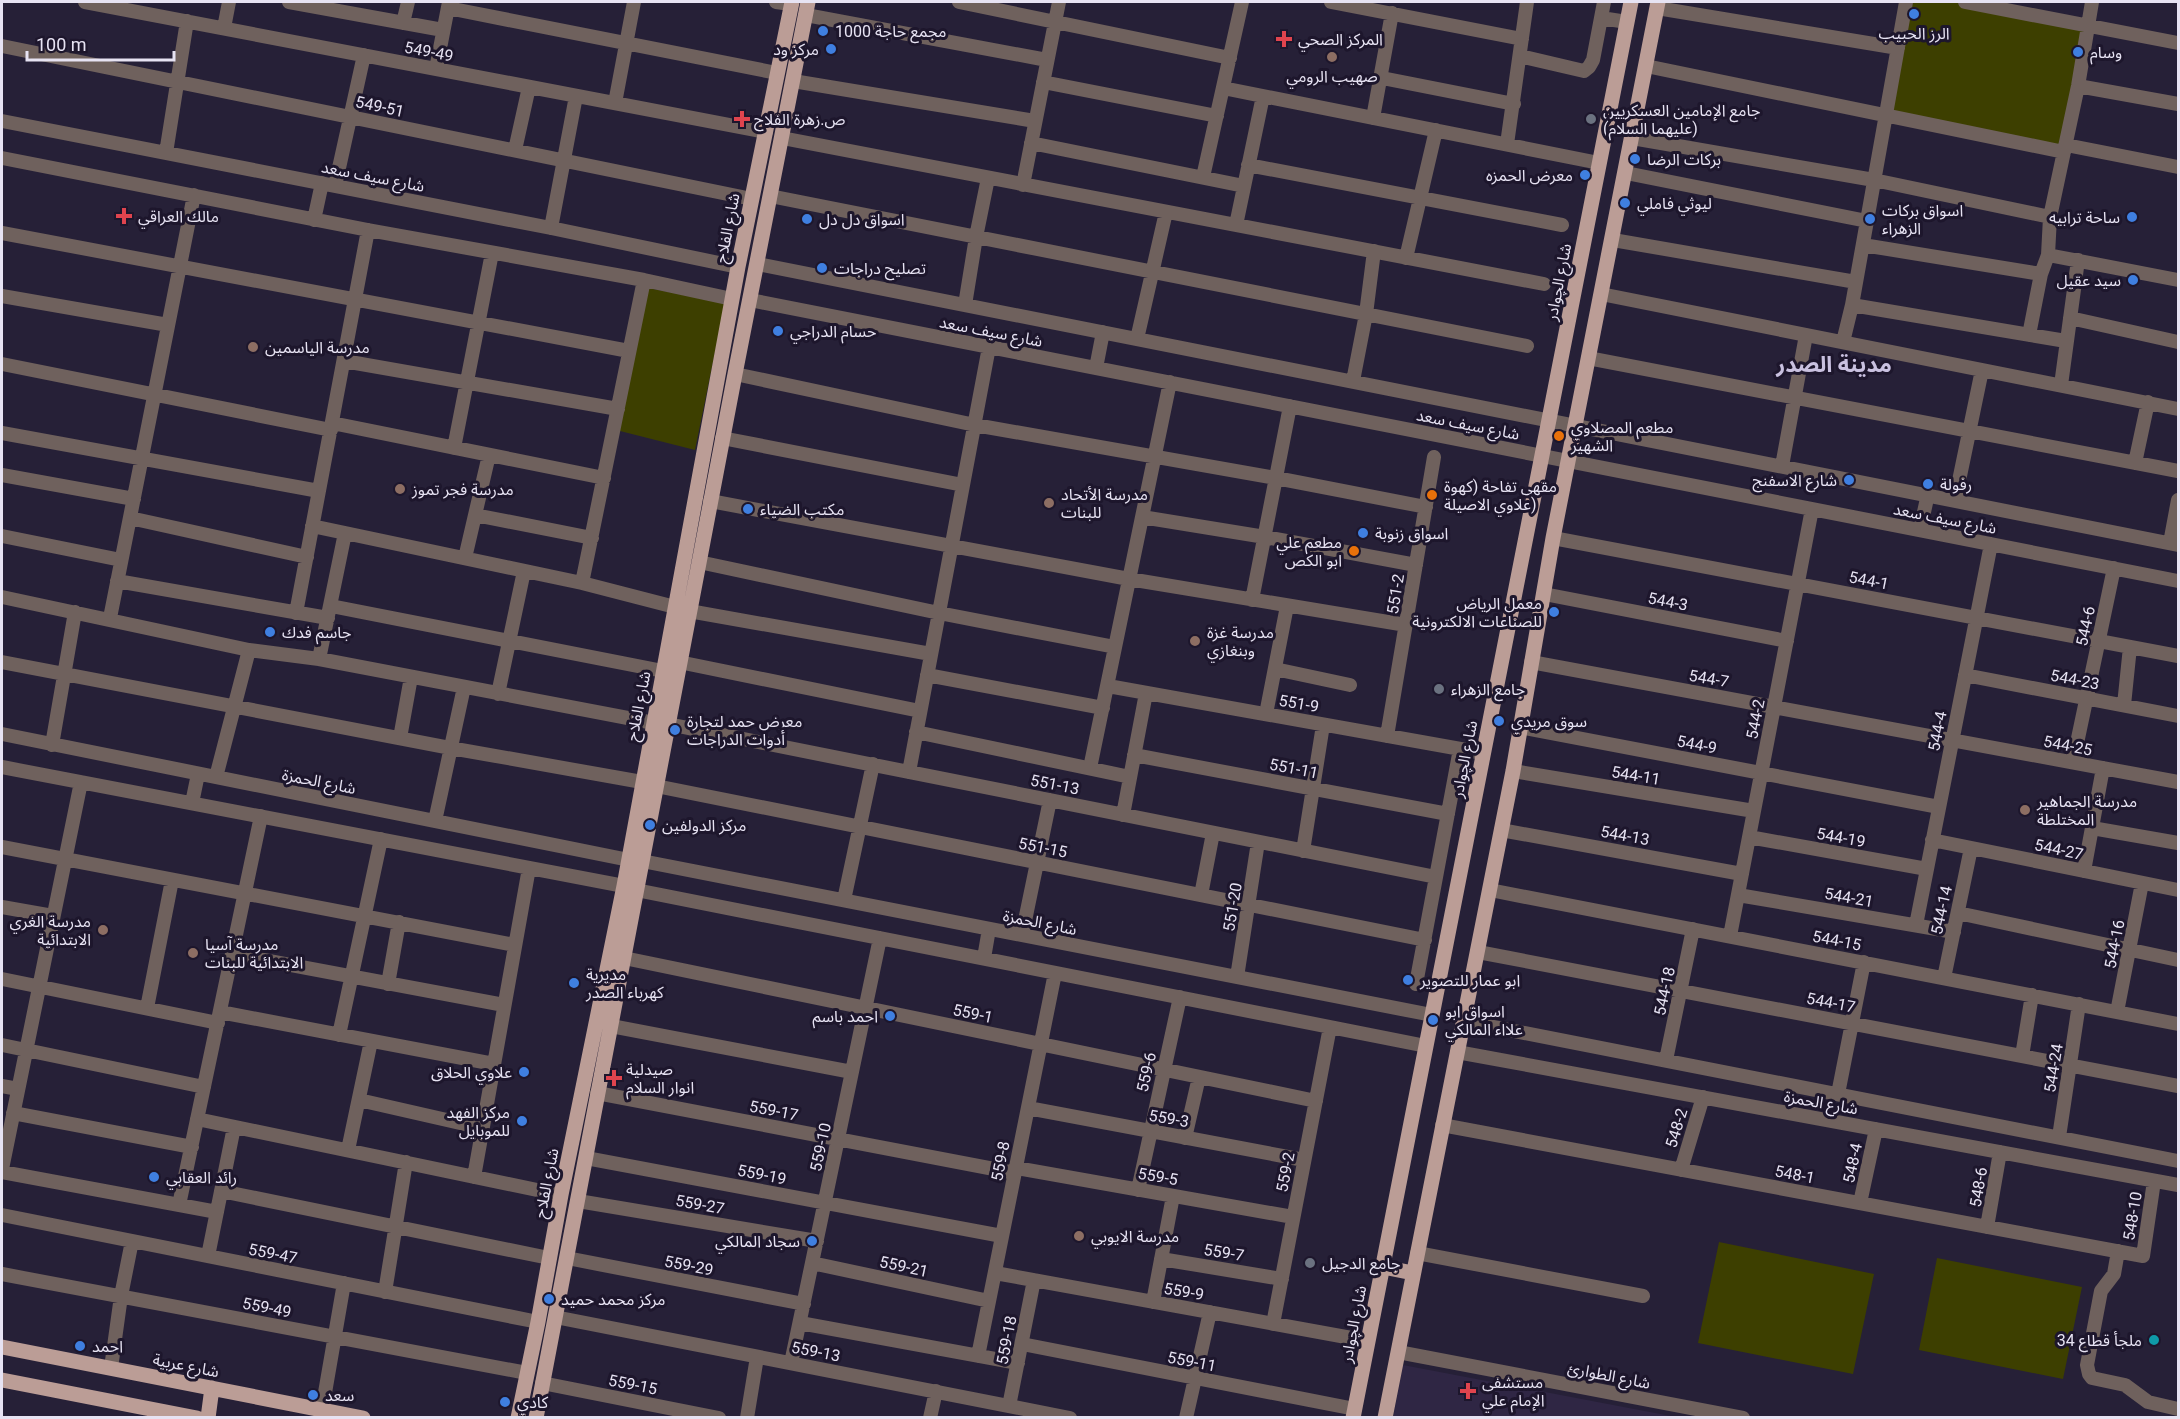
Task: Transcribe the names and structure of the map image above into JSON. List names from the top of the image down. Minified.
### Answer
{"streets":{"main road":["شارع الفلاح","شارع الچوادر","شارع عربية"],"street":["549-49","549-51","شارع سيف سعد","544-1","551-2","544-3","544-6","544-7","544-23","551-9","544-2","544-4","544-9","544-25","551-11","544-11","شارع الحمزة","551-13","544-13","544-19","551-15","544-27","544-21","551-20","544-14","544-15","544-16","544-18","544-17","559-1","544-24","559-6","559-17","559-3","548-2","559-10","559-8","548-4","559-2","559-19","548-1","559-5","548-6","559-27","548-10","559-7","559-47","559-29","559-21","559-9","559-49","559-18","559-13","559-11","شارع الطوارئ","559-15"]},"crossings":[["549-49","شارع الفلاح"],["549-51","شارع الفلاح"],["شارع سيف سعد","شارع الفلاح"],["شارع سيف سعد","شارع الچوادر"],["شارع سيف سعد","544-6"],["شارع سيف سعد","544-2"],["شارع سيف سعد","544-4"],["شارع الفلاح","شارع الحمزة"],["شارع الفلاح","551-13"],["شارع الفلاح","551-15"],["شارع الفلاح","559-1"],["شارع الفلاح","559-17"],["شارع الفلاح","559-19"],["شارع الفلاح","559-27"],["شارع الفلاح","559-47"],["شارع الفلاح","559-29"],["شارع الفلاح","559-49"],["شارع الفلاح","559-13"],["شارع الفلاح","559-15"],["شارع الچوادر","551-9"],["شارع الچوادر","شارع الحمزة"],["شارع الچوادر","559-9"],["شارع الچوادر","559-11"],["544-1","544-6"],["544-1","544-2"],["544-1","544-4"],["551-2","551-9"],["544-3","544-2"],["544-6","544-23"],["544-6","544-25"],["544-7","544-2"],["544-7","544-4"],["544-7","544-25"],["544-23","544-4"],["544-2","544-9"],["544-2","544-11"],["544-2","544-13"],["544-2","544-19"],["544-2","544-21"],["544-2","544-15"],["544-4","544-9"],["544-4","544-25"],["544-4","544-19"],["544-4","544-27"],["544-4","544-21"],["شارع الحمزة","551-20"],["شارع الحمزة","544-18"],["شارع الحمزة","544-24"],["شارع الحمزة","548-2"],["شارع الحمزة","548-4"],["شارع الحمزة","548-6"],["شارع الحمزة","548-10"],["551-13","551-20"],["551-15","551-20"],["544-27","544-14"],["544-27","544-16"],["544-21","544-14"],["544-14","544-15"],["544-15","544-16"],["544-15","544-18"],["544-15","544-24"],["544-18","544-17"],["544-17","544-24"],["559-1","559-6"],["559-1","559-10"],["559-1","559-8"],["559-1","559-2"],["559-6","559-3"],["559-6","559-5"],["559-17","559-10"],["559-17","559-8"],["559-17","559-5"],["559-3","559-8"],["559-3","559-2"],["548-2","548-1"],["559-10","559-19"],["559-10","559-27"],["559-10","559-29"],["559-10","559-21"],["559-10","559-13"],["559-8","559-19"],["559-8","559-5"],["559-8","559-21"],["559-8","559-9"],["548-4","548-1"],["559-2","559-5"],["559-2","559-7"],["559-2","559-9"],["548-1","548-6"],["548-1","548-10"],["559-9","559-18"],["559-18","559-13"],["559-18","559-11"]],"districts":["مدينة الصدر"],"places":{"other":["الرز الحبيب","مجمع حاجة 1000","مركز ود","وسام","صهيب الرومي","جامع الإمامين العسكريين (عليهما السلام)","بركات الرضا","معرض الحمزه","ليوثي فاملي","ساحة ترابيه","اسواق دل دل","اسواق بركات الزهراء","تصليح دراجات","سيد عقيل","حسام الدراجي","مدرسة الياسمين","مطعم المصلاوي الشهير","شارع الاسفنج","رفولة","مدرسة فجر تموز","مقهى تفاحة (كهوة علاوي الاصيلة)","مدرسة الأتحاد للبنات","مكتب الضياء","اسواق زنوبة","مطعم علي ابو الكص","معمل الرياض للصناعات الالكترونية","جاسم فدك","مدرسة غزة وبنغازي","جامع الزهراء","سوق مريدي","معرض حمد لتجارة أدوات الدراجات","مدرسة الجماهير المختلطة","مركز الدولفين","مدرسة الغري الابتدائية","مدرسة آسيا الابتدائية للبنات","ابو عمار للتصوير","مديرية كهرباء الصدر","احمد باسم","اسواق ابو علااء المالكي","علاوي الحلاق","مركز الفهد للموبايل","رائد العقابي","مدرسة الايوبي","سجاد المالكي","جامع الدجيل","مركز محمد حميد","ملجأ قطاع 34","احمد","سعد","كادي"],"health":["المركز الصحي","ص.زهرة الفلاح","مالك العراقي","صيدلية انوار السلام","مستشفى الإمام علي"]},"scale_bar":"100 m"}
